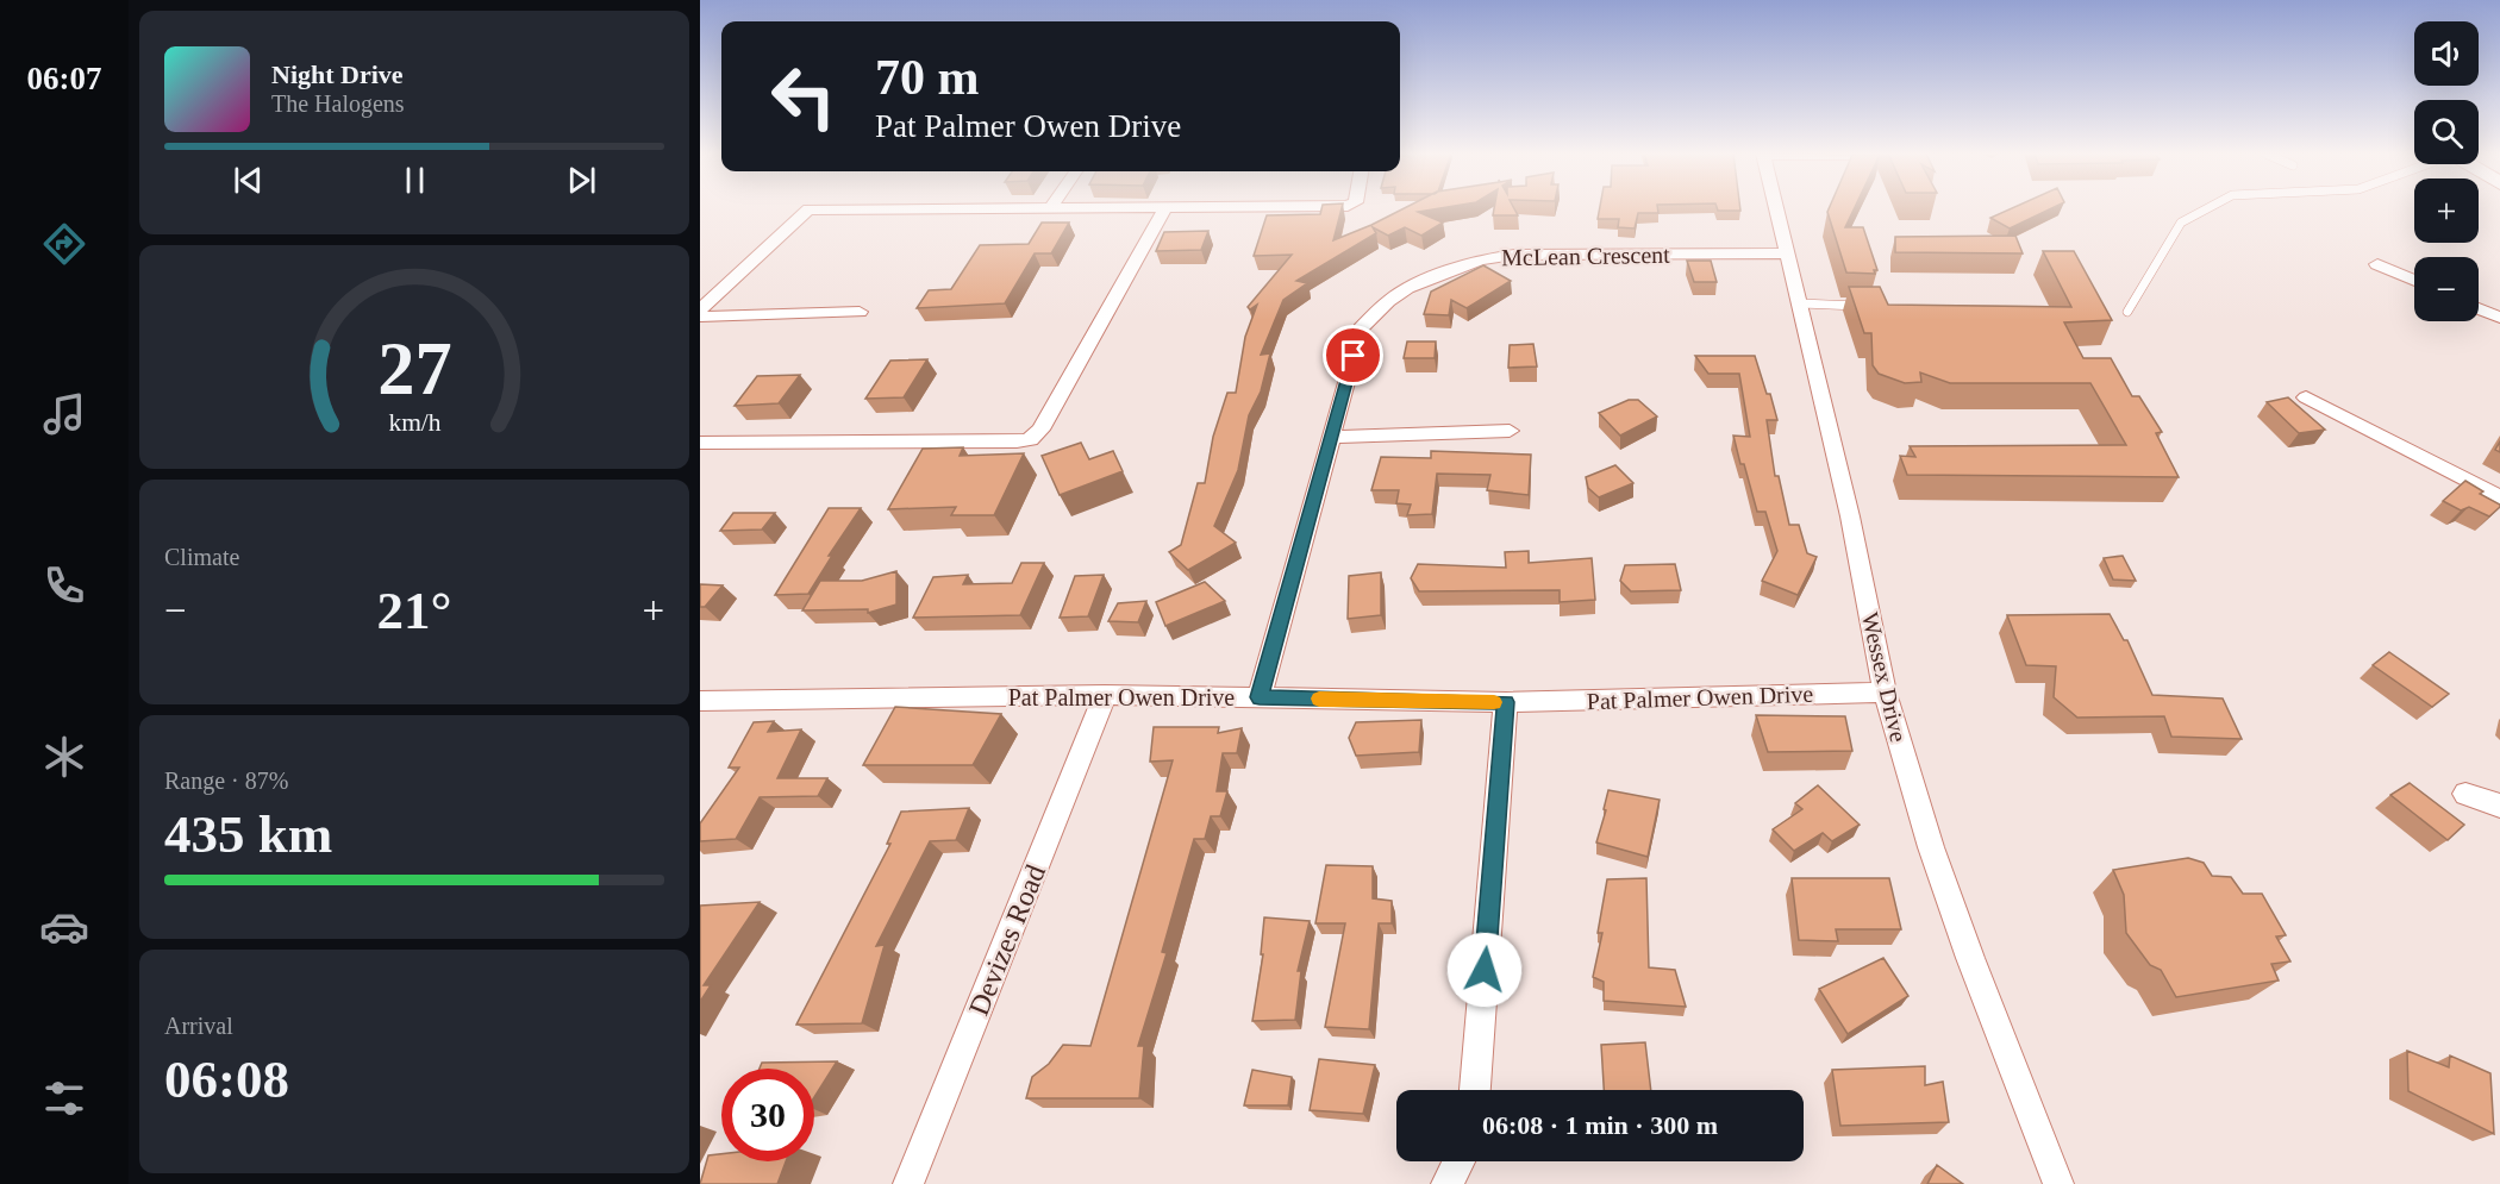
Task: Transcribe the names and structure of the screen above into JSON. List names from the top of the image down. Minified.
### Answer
{"streets":{"street":["McLean Crescent","Wessex Drive","Pat Palmer Owen Drive","Devizes Road"]},"crossings":[["McLean Crescent","Wessex Drive"],["McLean Crescent","Pat Palmer Owen Drive"],["Wessex Drive","Pat Palmer Owen Drive"],["Pat Palmer Owen Drive","Devizes Road"]],"page":{"tabs":"06:07","map_buttons":["+","−"],"turn":["70 m","Pat Palmer Owen Drive"],"song":["Night Drive","The Halogens"],"tile":["Climate",["Range · 87%","435 km"],["Arrival","06:08"]],"heat":["−","21°","+"],"limit":"30","trip":"06:08 · 1 min · 300 m","gauge":["27","km/h"]}}
